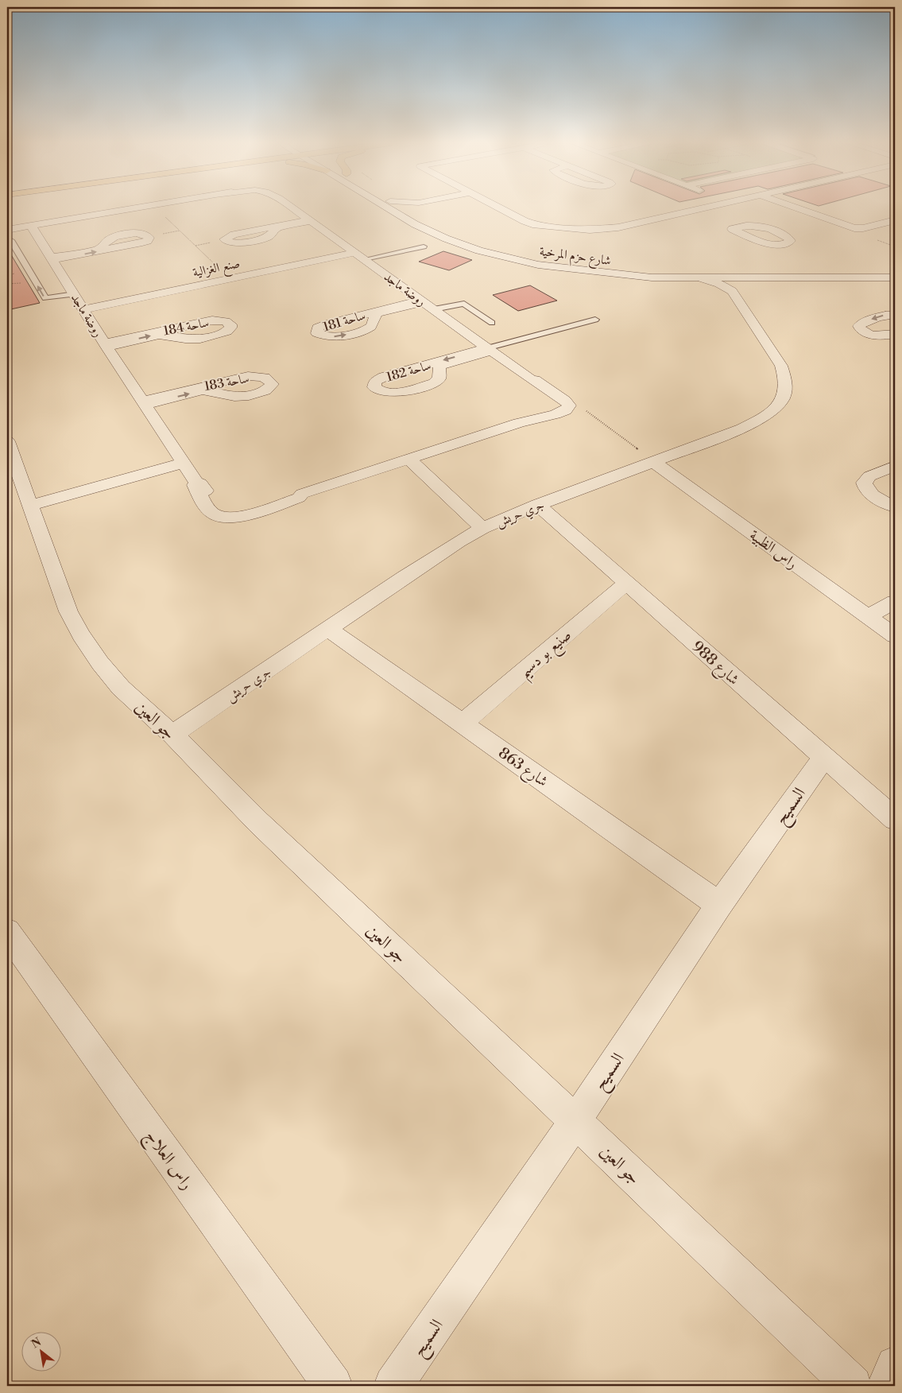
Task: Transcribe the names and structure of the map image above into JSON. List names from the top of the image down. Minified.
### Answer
{"streets":{"street":["شارع حزم المرخية","صنع الغزالية","روضة ماجد","ساحة 181","ساحة 184","ساحة 182","ساحة 183","جري حريش","راس الظبية","صنيع بو دسيم","شارع 988","جو العين","شارع 863","السميح","راس العلاج"]},"crossings":[["صنع الغزالية","روضة ماجد"],["روضة ماجد","ساحة 181"],["روضة ماجد","ساحة 184"],["روضة ماجد","ساحة 182"],["روضة ماجد","ساحة 183"],["جري حريش","راس الظبية"],["جري حريش","شارع 988"],["جري حريش","جو العين"],["جري حريش","شارع 863"],["صنيع بو دسيم","شارع 988"],["صنيع بو دسيم","شارع 863"],["شارع 988","السميح"],["جو العين","السميح"],["شارع 863","السميح"]],"north":"top left"}
